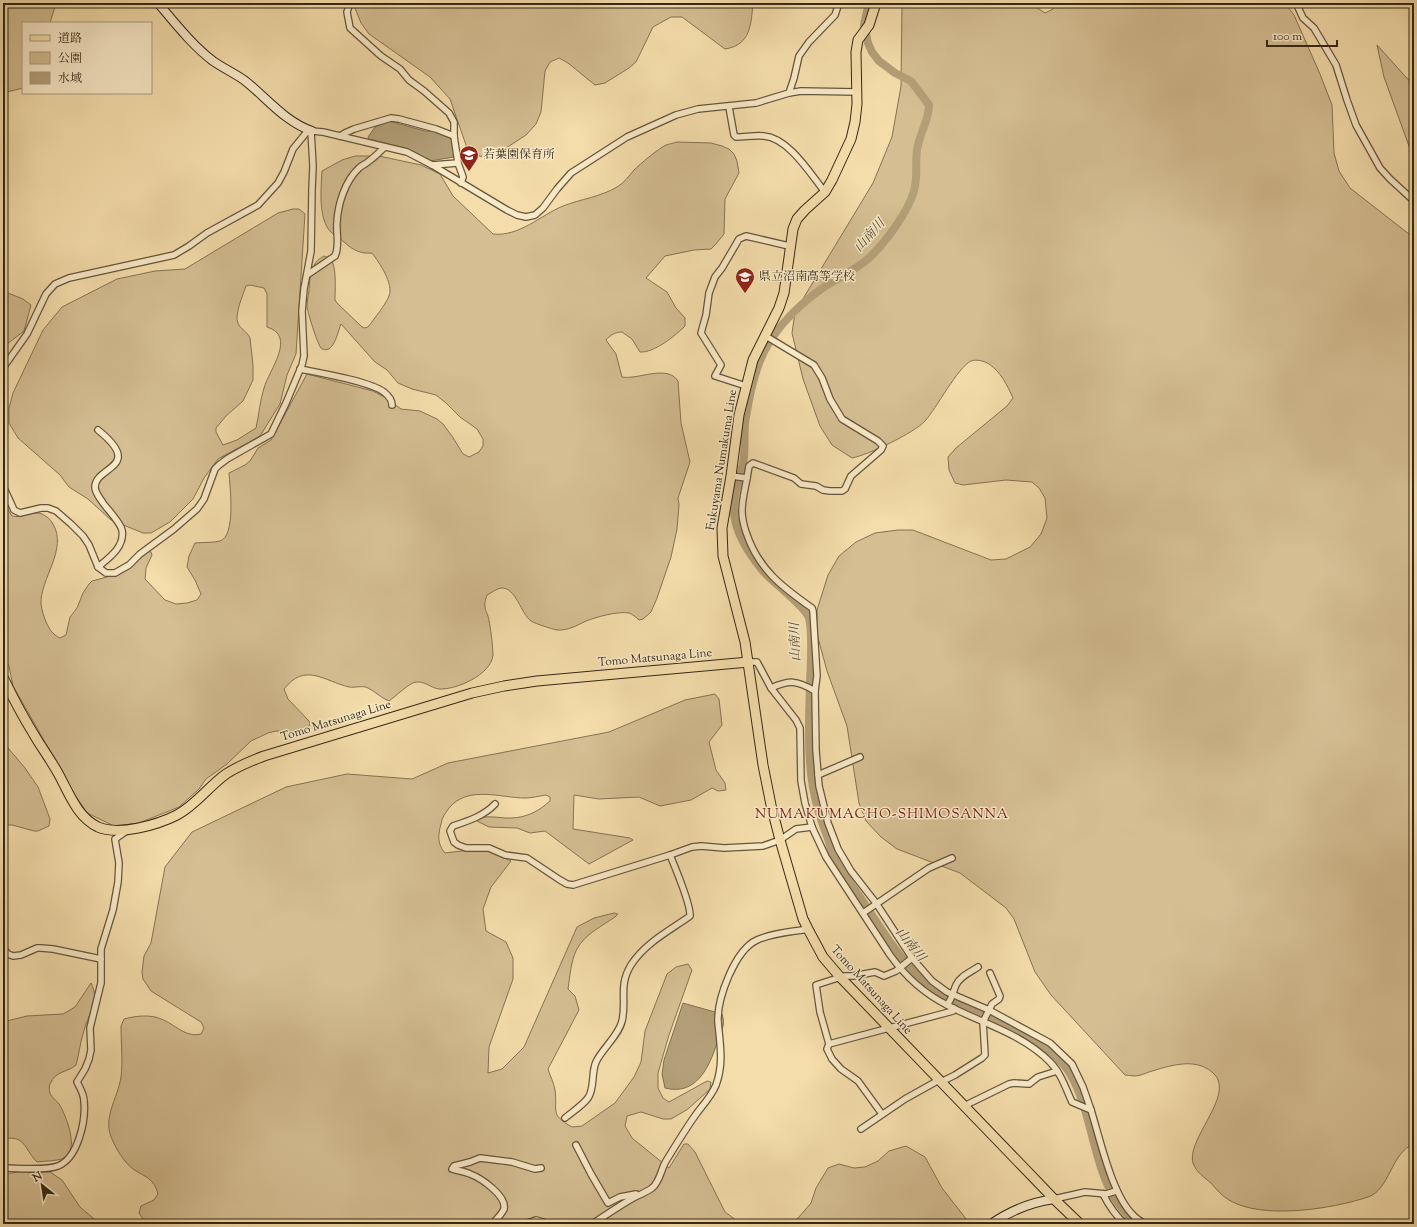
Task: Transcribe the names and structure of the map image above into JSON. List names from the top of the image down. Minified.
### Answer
{"streets":{"main road":["Fukuyama Numakuma Line","Tomo Matsunaga Line"]},"crossings":[["Fukuyama Numakuma Line","Tomo Matsunaga Line"]],"districts":["NUMAKUMACHO-SHIMOSANNA"],"water":["山南川"],"places":{"school or university":["若葉園保育所","県立沼南高等学校"]},"legend":["道路","公園","水域"],"scale_bar":"100 m","north":"top left"}
